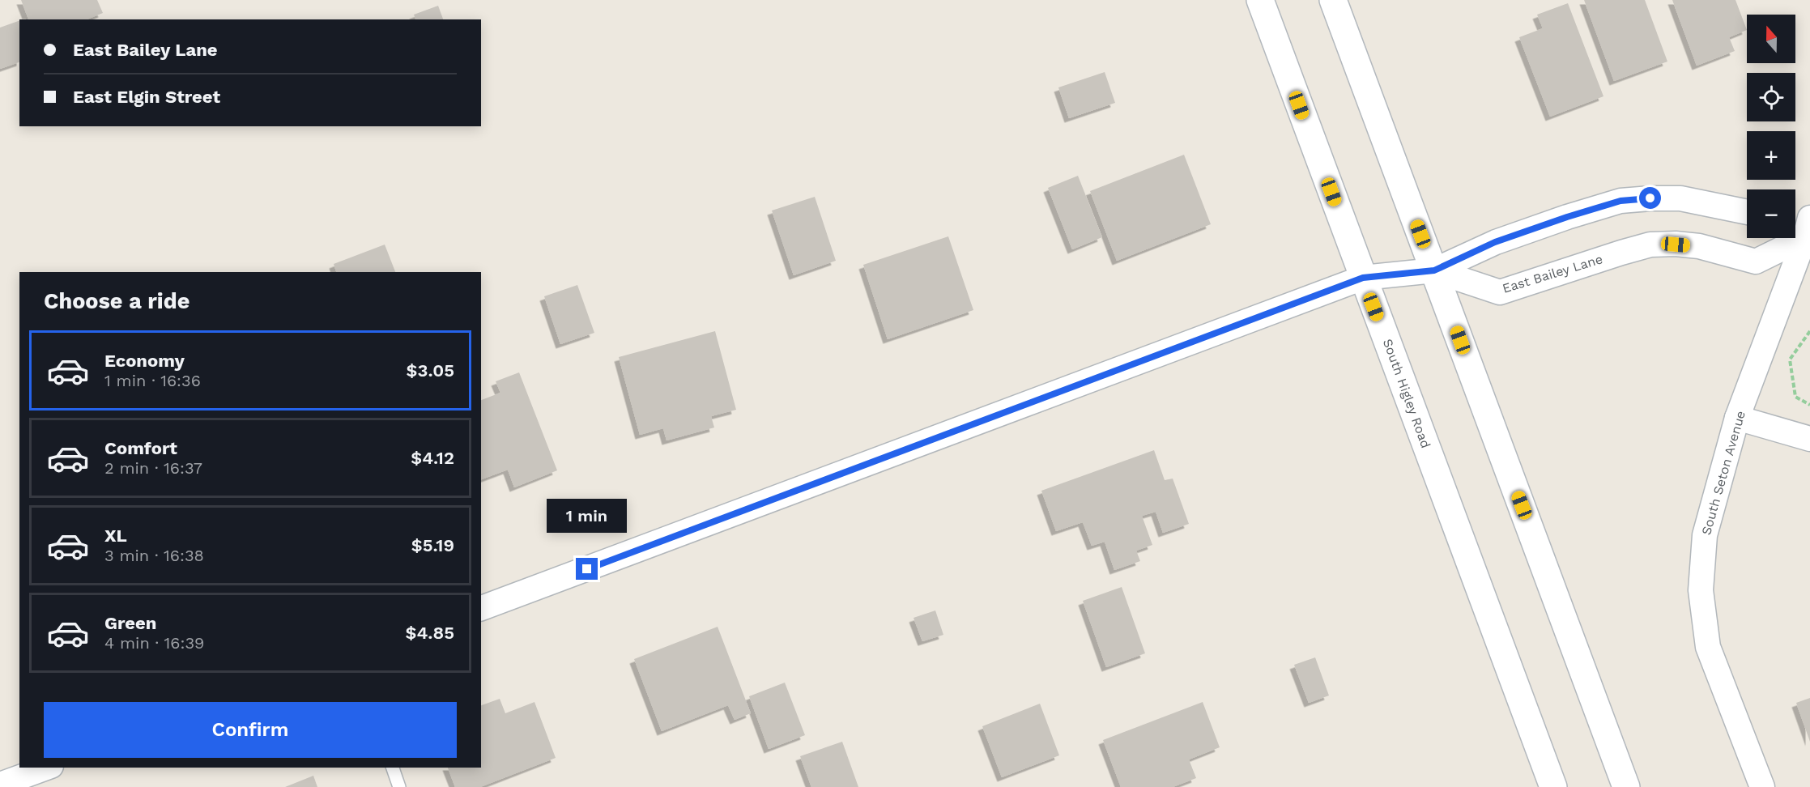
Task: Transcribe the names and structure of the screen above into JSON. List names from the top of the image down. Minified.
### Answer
{"streets":{"main road":["South Higley Road"],"street":["East Bailey Lane","South Seton Avenue"]},"crossings":[["East Bailey Lane","South Seton Avenue"]],"north":"top","page":{"map_buttons":["+","−"],"banner":["East Bailey Lane","East Elgin Street"],"heading":"Choose a ride","list":[{"name":"Economy","note":"1 min · 16:36","value":"$3.05"},{"name":"Comfort","note":"2 min · 16:37","value":"$4.12"},{"name":"XL","note":"3 min · 16:38","value":"$5.19"},{"name":"Green","note":"4 min · 16:39","value":"$4.85"}],"bubble":"1 min","buttons":"Confirm"}}
